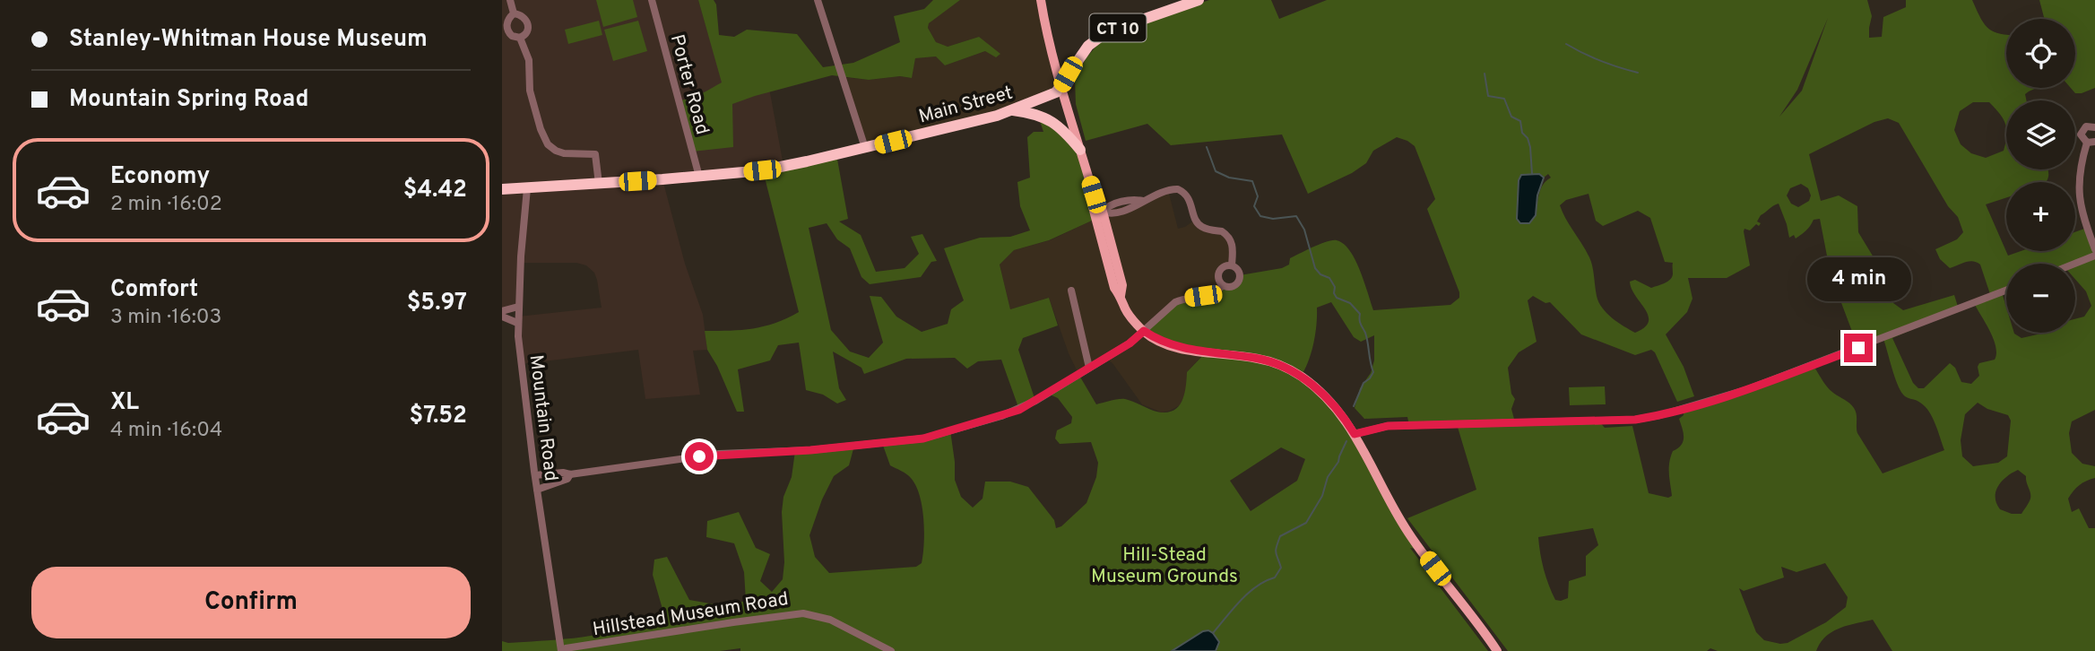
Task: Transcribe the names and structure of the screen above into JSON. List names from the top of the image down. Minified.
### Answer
{"streets":{"highway":["CT 10","Main Street"],"street":["Porter Road","Mountain Road","Hillstead Museum Road"]},"crossings":[["CT 10","Main Street"],["Porter Road","Main Street"],["Main Street","Mountain Road"],["Mountain Road","Hillstead Museum Road"]],"parks":["Hill-Stead Museum Grounds"],"page":{"banner":["Stanley-Whitman House Museum","Mountain Spring Road"],"map_buttons":["+","−"],"list":[{"name":"Economy","note":"2 min · 16:02","value":"$4.42"},{"name":"Comfort","note":"3 min · 16:03","value":"$5.97"},{"name":"XL","note":"4 min · 16:04","value":"$7.52"}],"bubble":"4 min","buttons":"Confirm"}}
